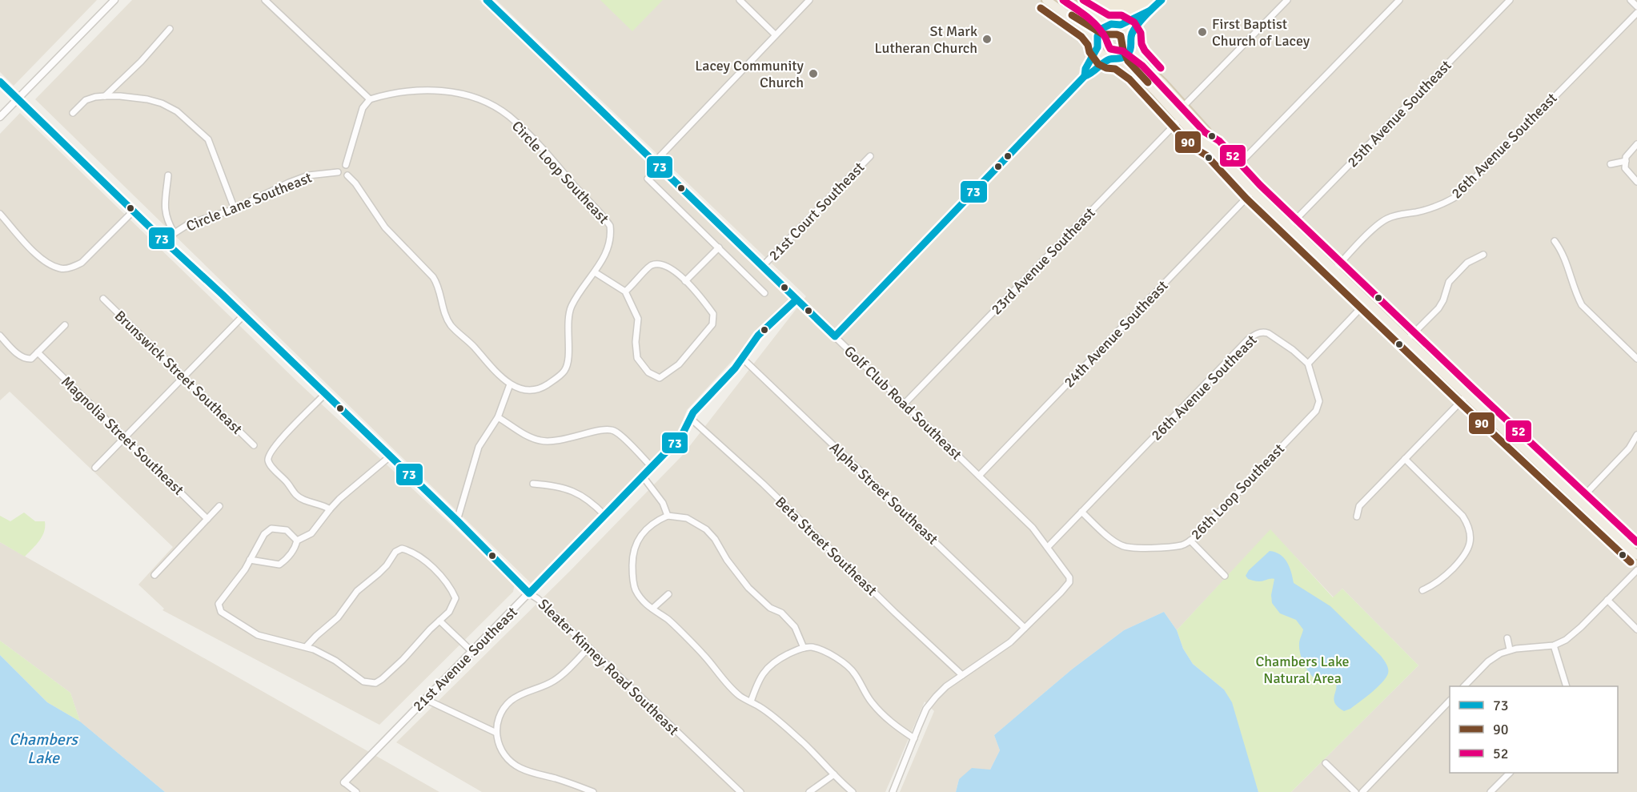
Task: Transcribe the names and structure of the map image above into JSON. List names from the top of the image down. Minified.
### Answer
{"streets":{"street":["25th Avenue Southeast","26th Avenue Southeast","Circle Loop Southeast","Circle Lane Southeast","21st Court Southeast","23rd Avenue Southeast","24th Avenue Southeast","Brunswick Street Southeast","Golf Club Road Southeast","Magnolia Street Southeast","26th Loop Southeast","Alpha Street Southeast","Beta Street Southeast","21st Avenue Southeast","Sleater Kinney Road Southeast"]},"crossings":[["26th Avenue Southeast","Golf Club Road Southeast"],["26th Avenue Southeast","26th Loop Southeast"],["Circle Lane Southeast","Sleater Kinney Road Southeast"],["21st Court Southeast","Golf Club Road Southeast"],["23rd Avenue Southeast","Golf Club Road Southeast"],["24th Avenue Southeast","Golf Club Road Southeast"],["Golf Club Road Southeast","Alpha Street Southeast"],["Golf Club Road Southeast","21st Avenue Southeast"],["Alpha Street Southeast","21st Avenue Southeast"],["Beta Street Southeast","21st Avenue Southeast"],["21st Avenue Southeast","Sleater Kinney Road Southeast"]],"water":["Chambers Lake"],"parks":["Chambers Lake Natural Area"],"places":["First Baptist Church of Lacey","St Mark Lutheran Church","Lacey Community Church"],"lines":["transit line 73","transit line 52","transit line 90"],"legend":["73","90","52"]}
